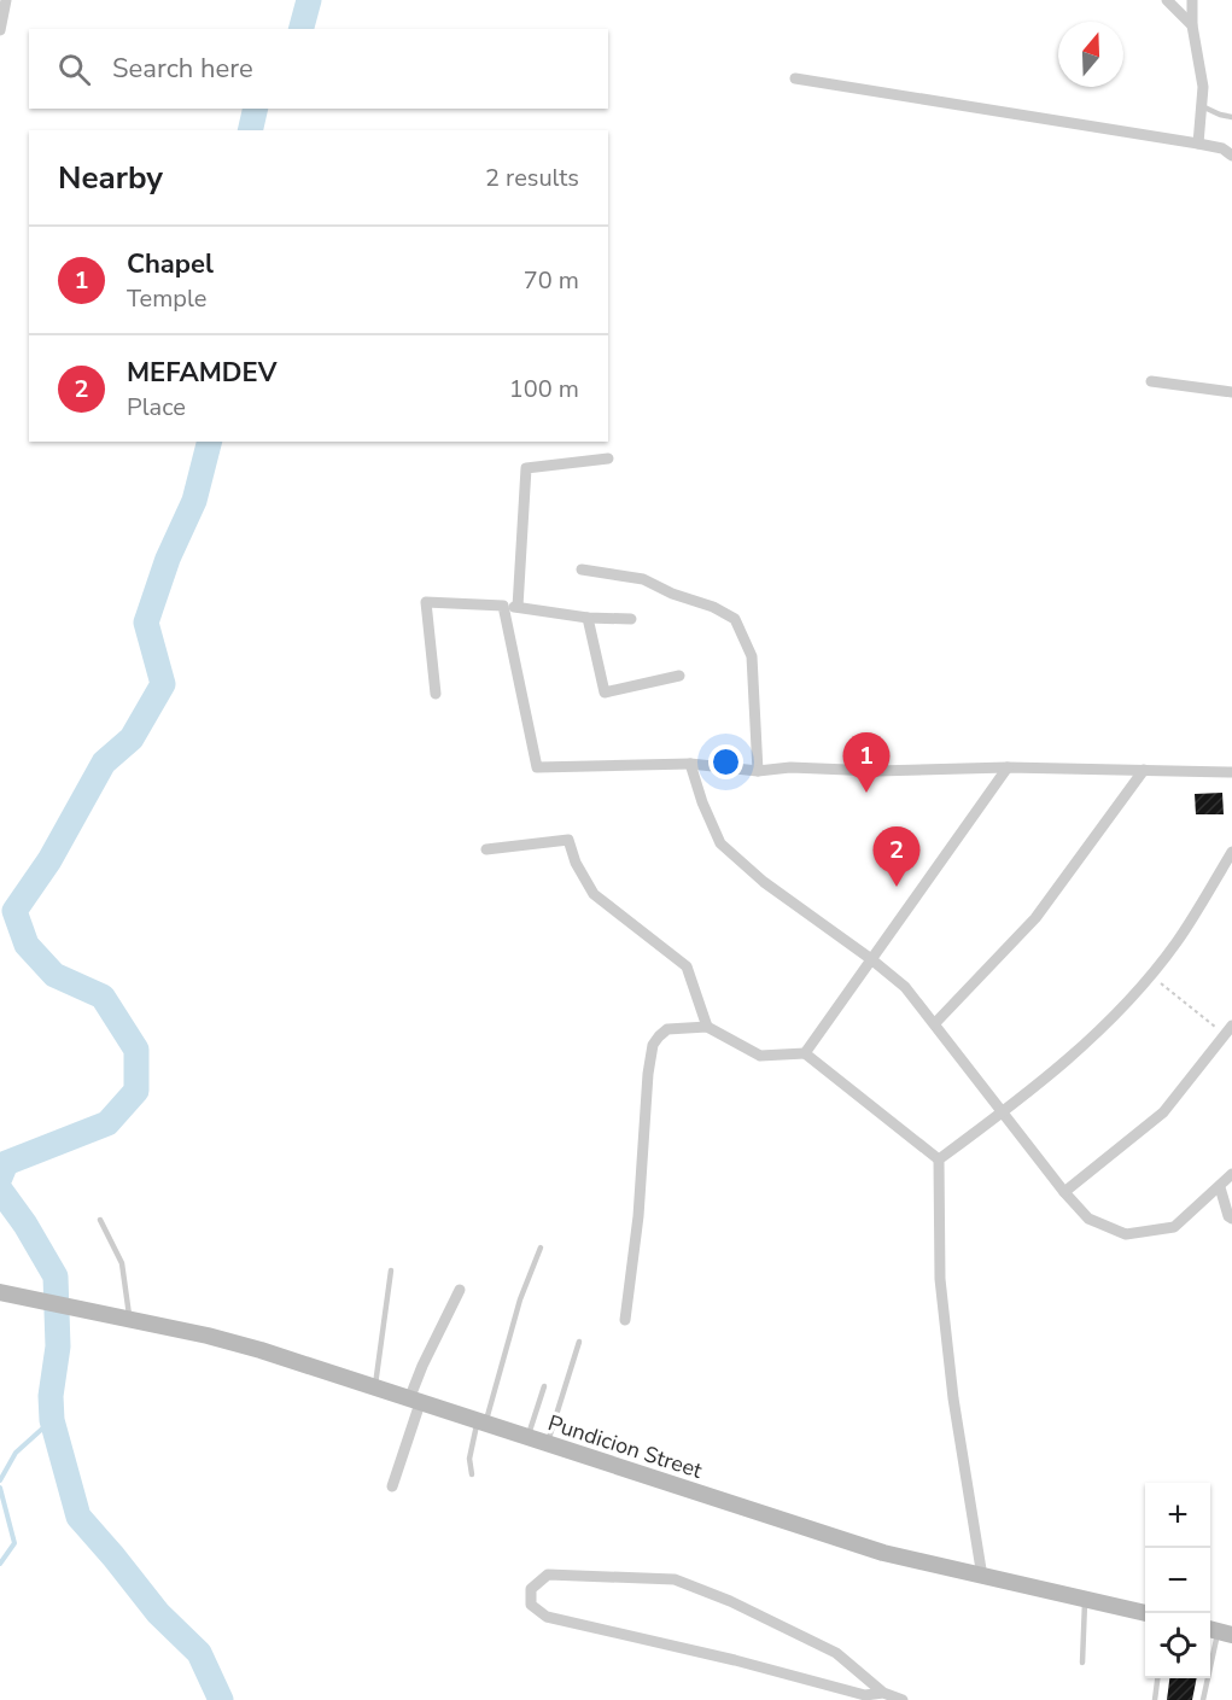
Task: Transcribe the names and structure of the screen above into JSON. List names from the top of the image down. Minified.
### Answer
{"streets":{"main road":["Pundicion Street"]},"north":"top","page":{"search":"Search here","heading":["Nearby","2 results"],"list":[{"mark":"1","name":"Chapel","note":"Temple","value":"70 m"},{"mark":"2","name":"MEFAMDEV","note":"Place","value":"100 m"}],"pins":["1","2"],"map_buttons":["+","−"]}}
